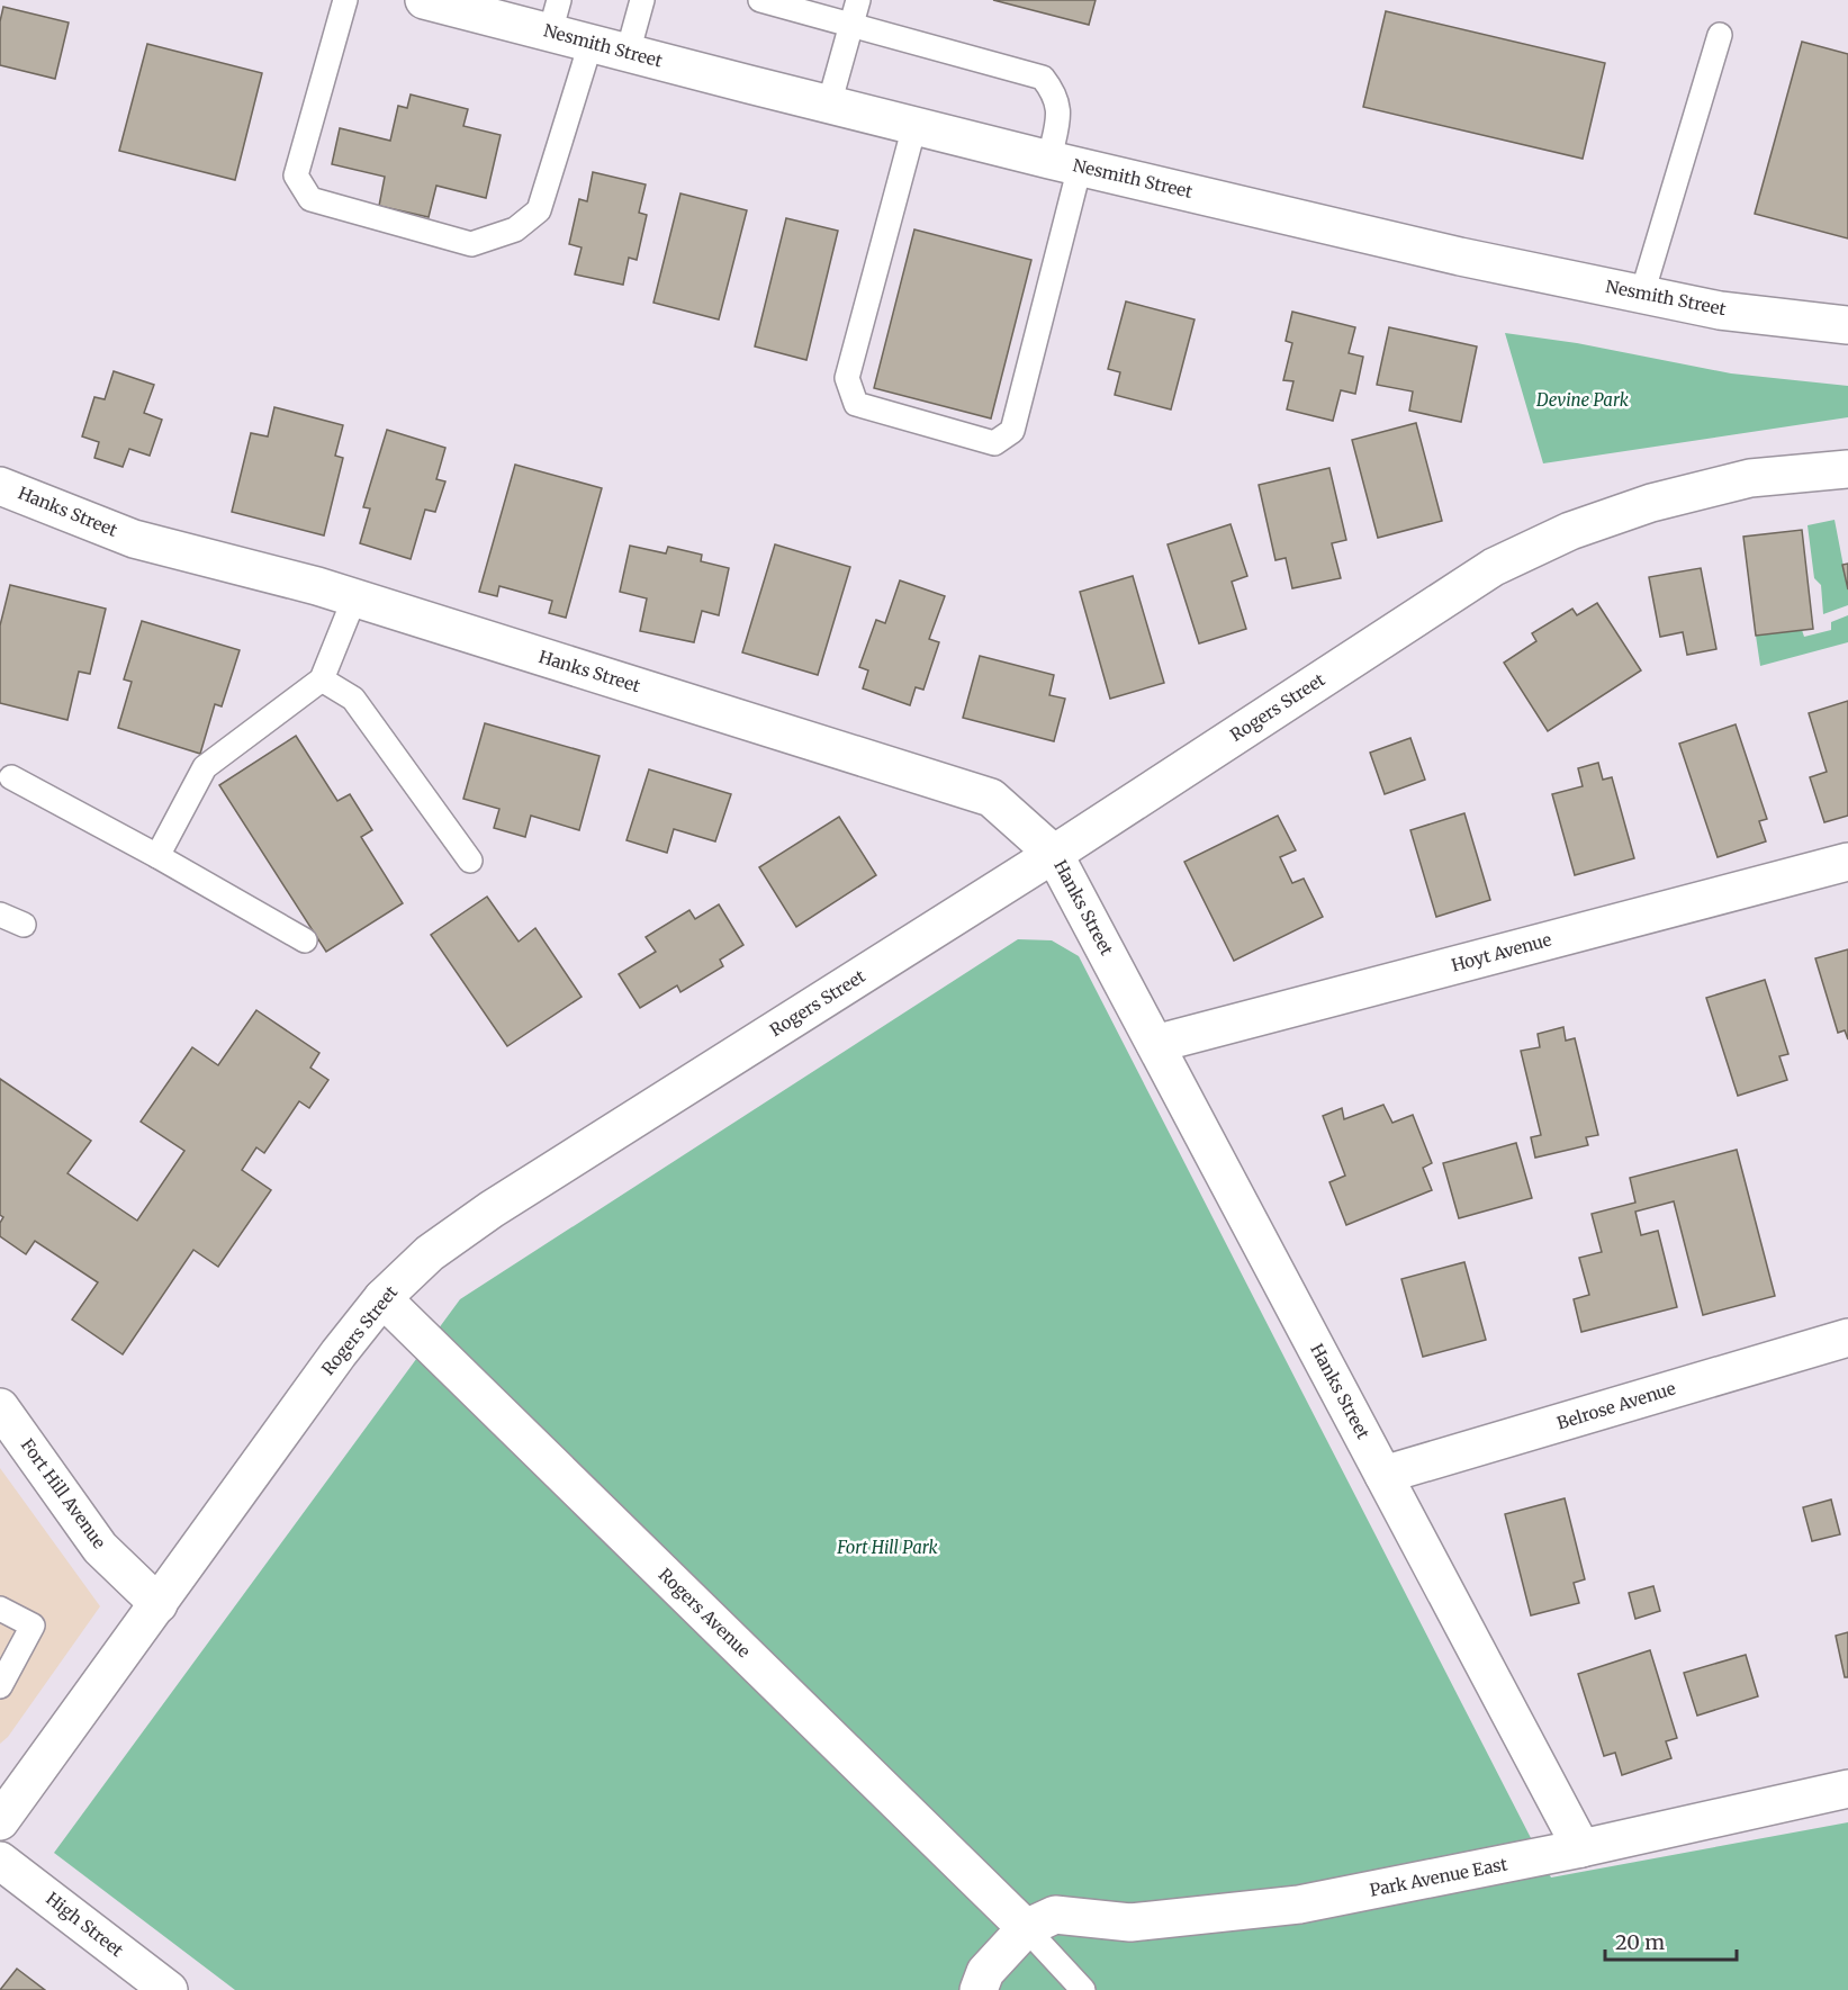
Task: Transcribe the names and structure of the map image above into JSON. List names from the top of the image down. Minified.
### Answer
{"streets":{"street":["Nesmith Street","Hanks Street","Rogers Street","Hoyt Avenue","Belrose Avenue","Fort Hill Avenue","Rogers Avenue","Park Avenue East","High Street"]},"crossings":[["Hanks Street","Rogers Street"],["Hanks Street","Hoyt Avenue"],["Hanks Street","Belrose Avenue"],["Hanks Street","Park Avenue East"],["Rogers Street","Fort Hill Avenue"],["Rogers Street","Rogers Avenue"],["Rogers Avenue","Park Avenue East"]],"parks":["Devine Park","Fort Hill Park"],"scale_bar":"20 m"}
